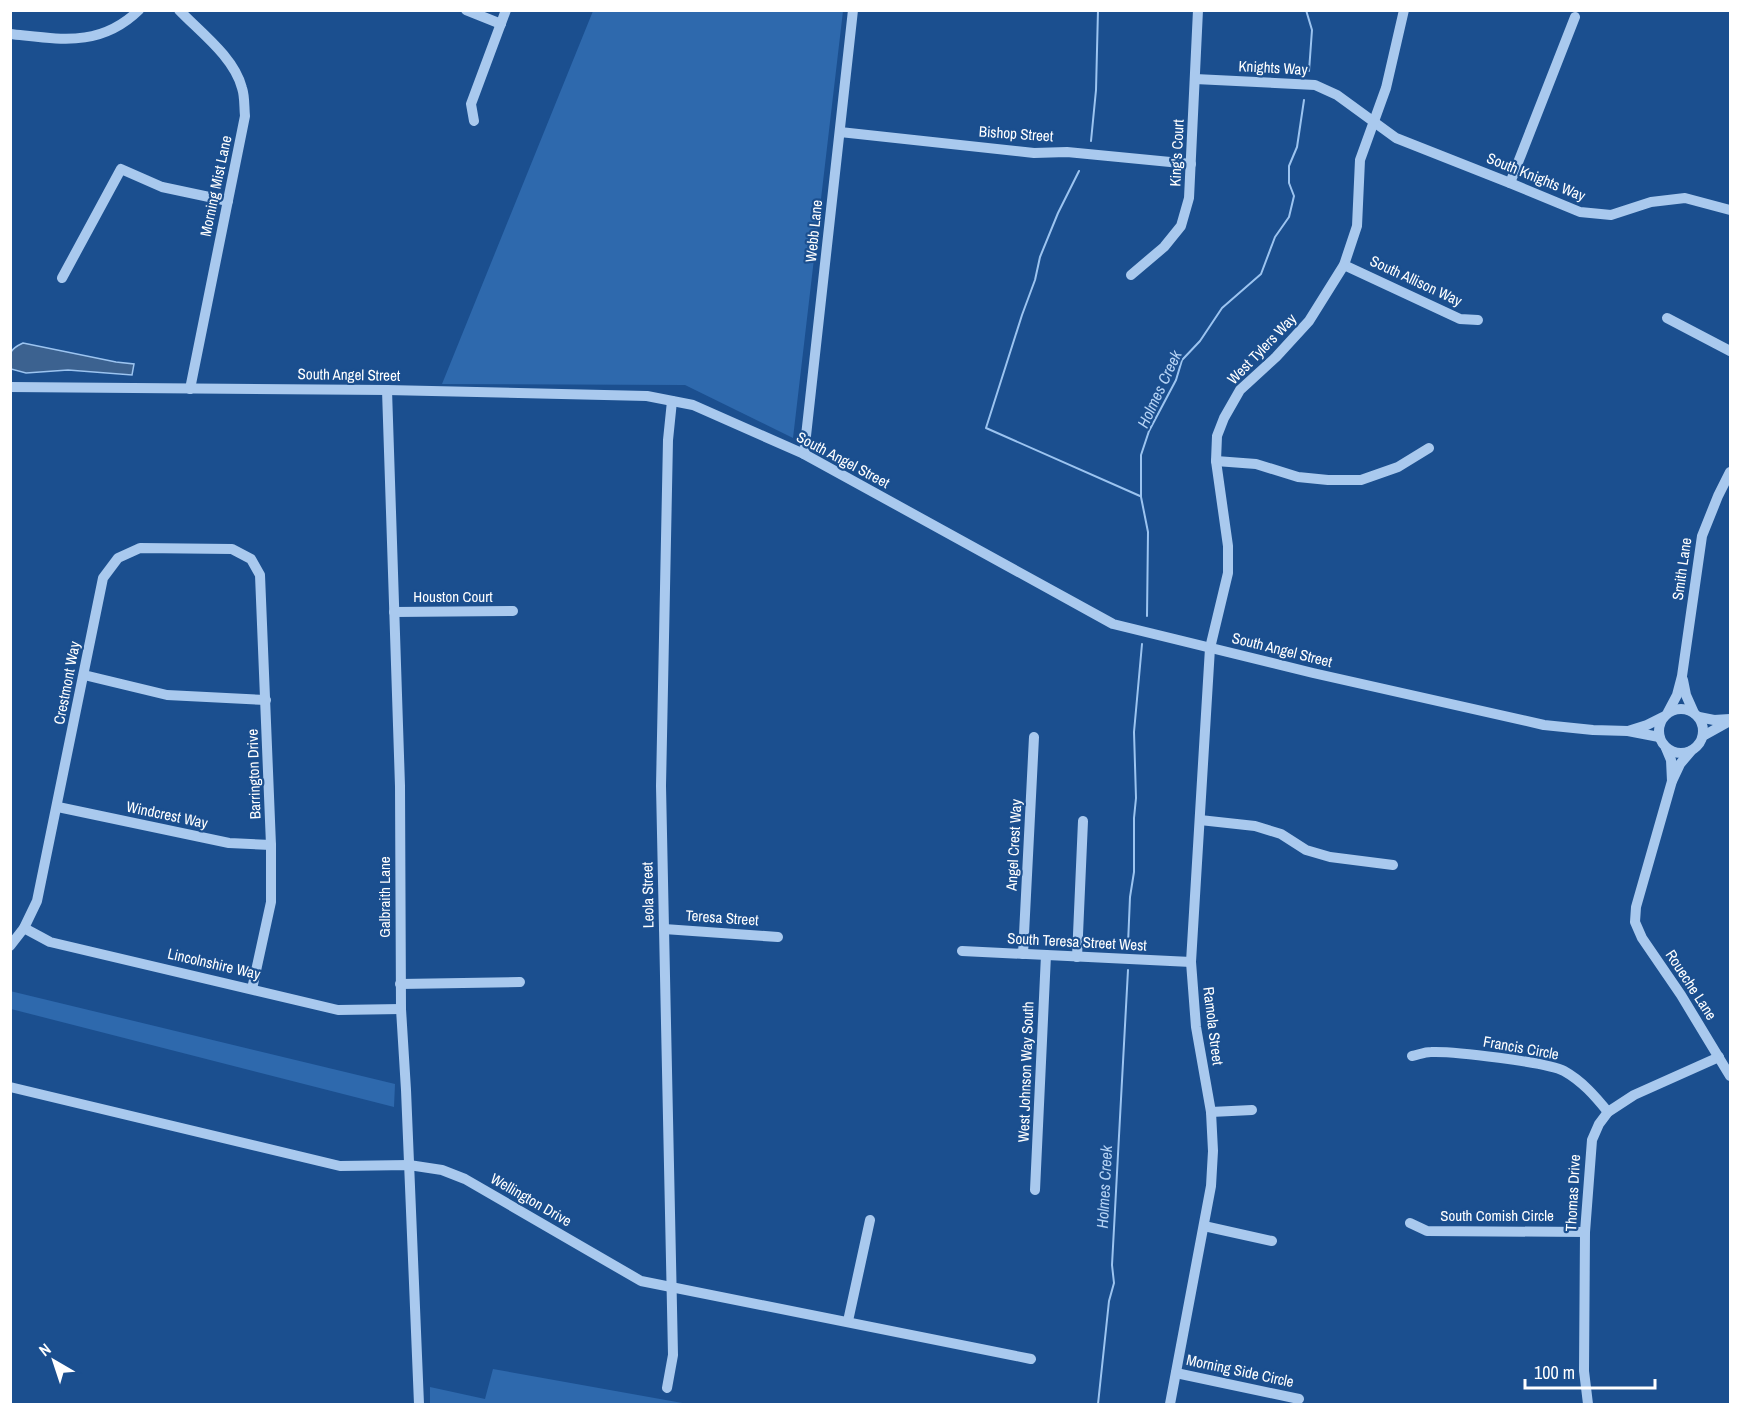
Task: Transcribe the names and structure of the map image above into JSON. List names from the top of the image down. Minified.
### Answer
{"streets":{"street":["Knights Way","Bishop Street","King's Court","South Knights Way","Morning Mist Lane","Webb Lane","South Allison Way","West Tylers Way","South Angel Street","Smith Lane","Houston Court","Crestmont Way","Barrington Drive","Windcrest Way","Angel Crest Way","Leola Street","Galbraith Lane","Teresa Street","South Teresa Street West","Lincolnshire Way","Roueche Lane","Ramola Street","Francis Circle","West Johnson Way South","Thomas Drive","Wellington Drive","South Comish Circle","Morning Side Circle"]},"crossings":[["Knights Way","King's Court"],["Knights Way","South Knights Way"],["Knights Way","West Tylers Way"],["Bishop Street","King's Court"],["Bishop Street","Webb Lane"],["South Knights Way","West Tylers Way"],["Morning Mist Lane","South Angel Street"],["Webb Lane","South Angel Street"],["South Allison Way","West Tylers Way"],["West Tylers Way","South Angel Street"],["West Tylers Way","Ramola Street"],["South Angel Street","Smith Lane"],["South Angel Street","Leola Street"],["South Angel Street","Galbraith Lane"],["South Angel Street","Ramola Street"],["Houston Court","Galbraith Lane"],["Crestmont Way","Barrington Drive"],["Crestmont Way","Windcrest Way"],["Crestmont Way","Lincolnshire Way"],["Barrington Drive","Windcrest Way"],["Barrington Drive","Lincolnshire Way"],["Angel Crest Way","South Teresa Street West"],["Leola Street","Teresa Street"],["Leola Street","Wellington Drive"],["Galbraith Lane","Lincolnshire Way"],["Galbraith Lane","Wellington Drive"],["South Teresa Street West","Ramola Street"],["South Teresa Street West","West Johnson Way South"],["Roueche Lane","Thomas Drive"],["Ramola Street","Morning Side Circle"],["Francis Circle","Thomas Drive"],["Thomas Drive","South Comish Circle"]],"water":["Holmes Creek"],"scale_bar":"100 m","north":"top left"}
